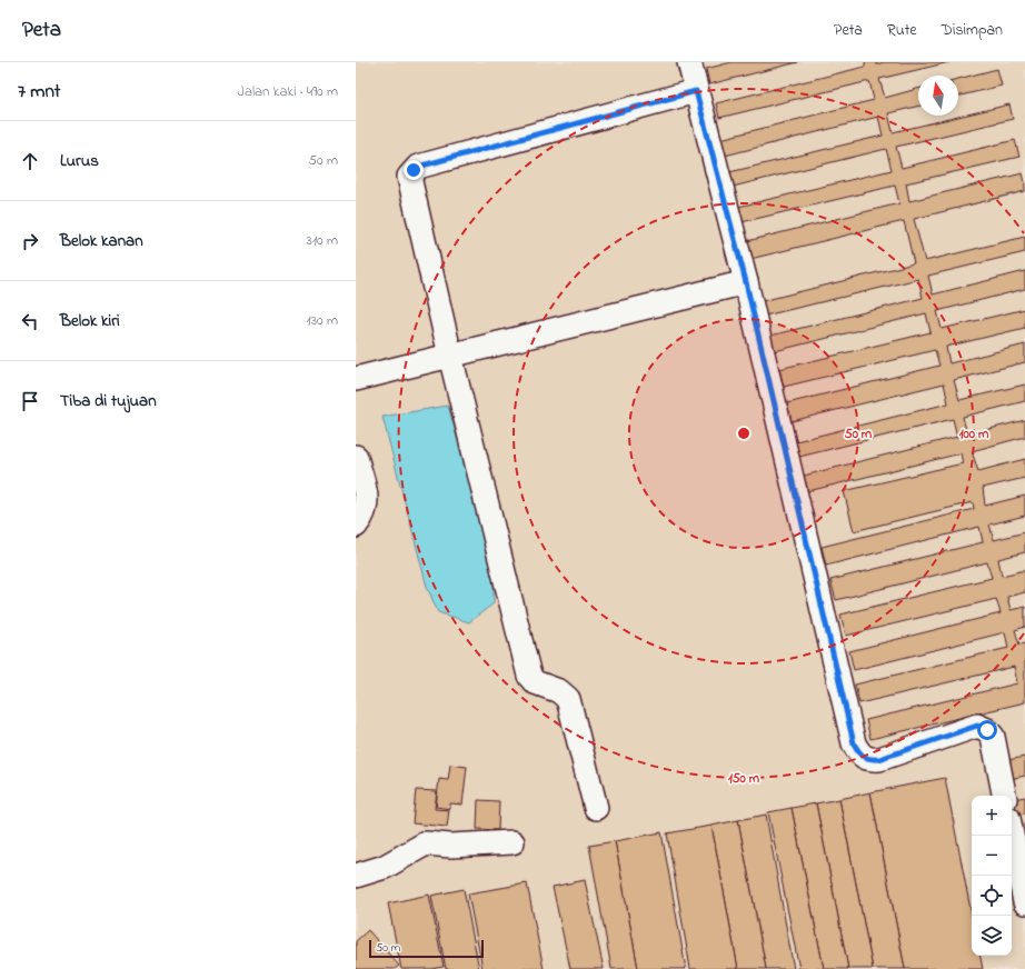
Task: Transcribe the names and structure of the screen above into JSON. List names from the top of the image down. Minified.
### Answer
{"scale_bar":"50 m","north":"top","page":{"header":"Peta","nav":["Peta","Rute","Disimpan"],"heading":["7 mnt","Jalan kaki · 490 m"],"list":[["Lurus","50 m"],["Belok kanan","310 m"],["Belok kiri","130 m"],"Tiba di tujuan"],"map_buttons":["+","−"],"scale":"50 m"},"rings":["50 m","100 m","150 m"]}
